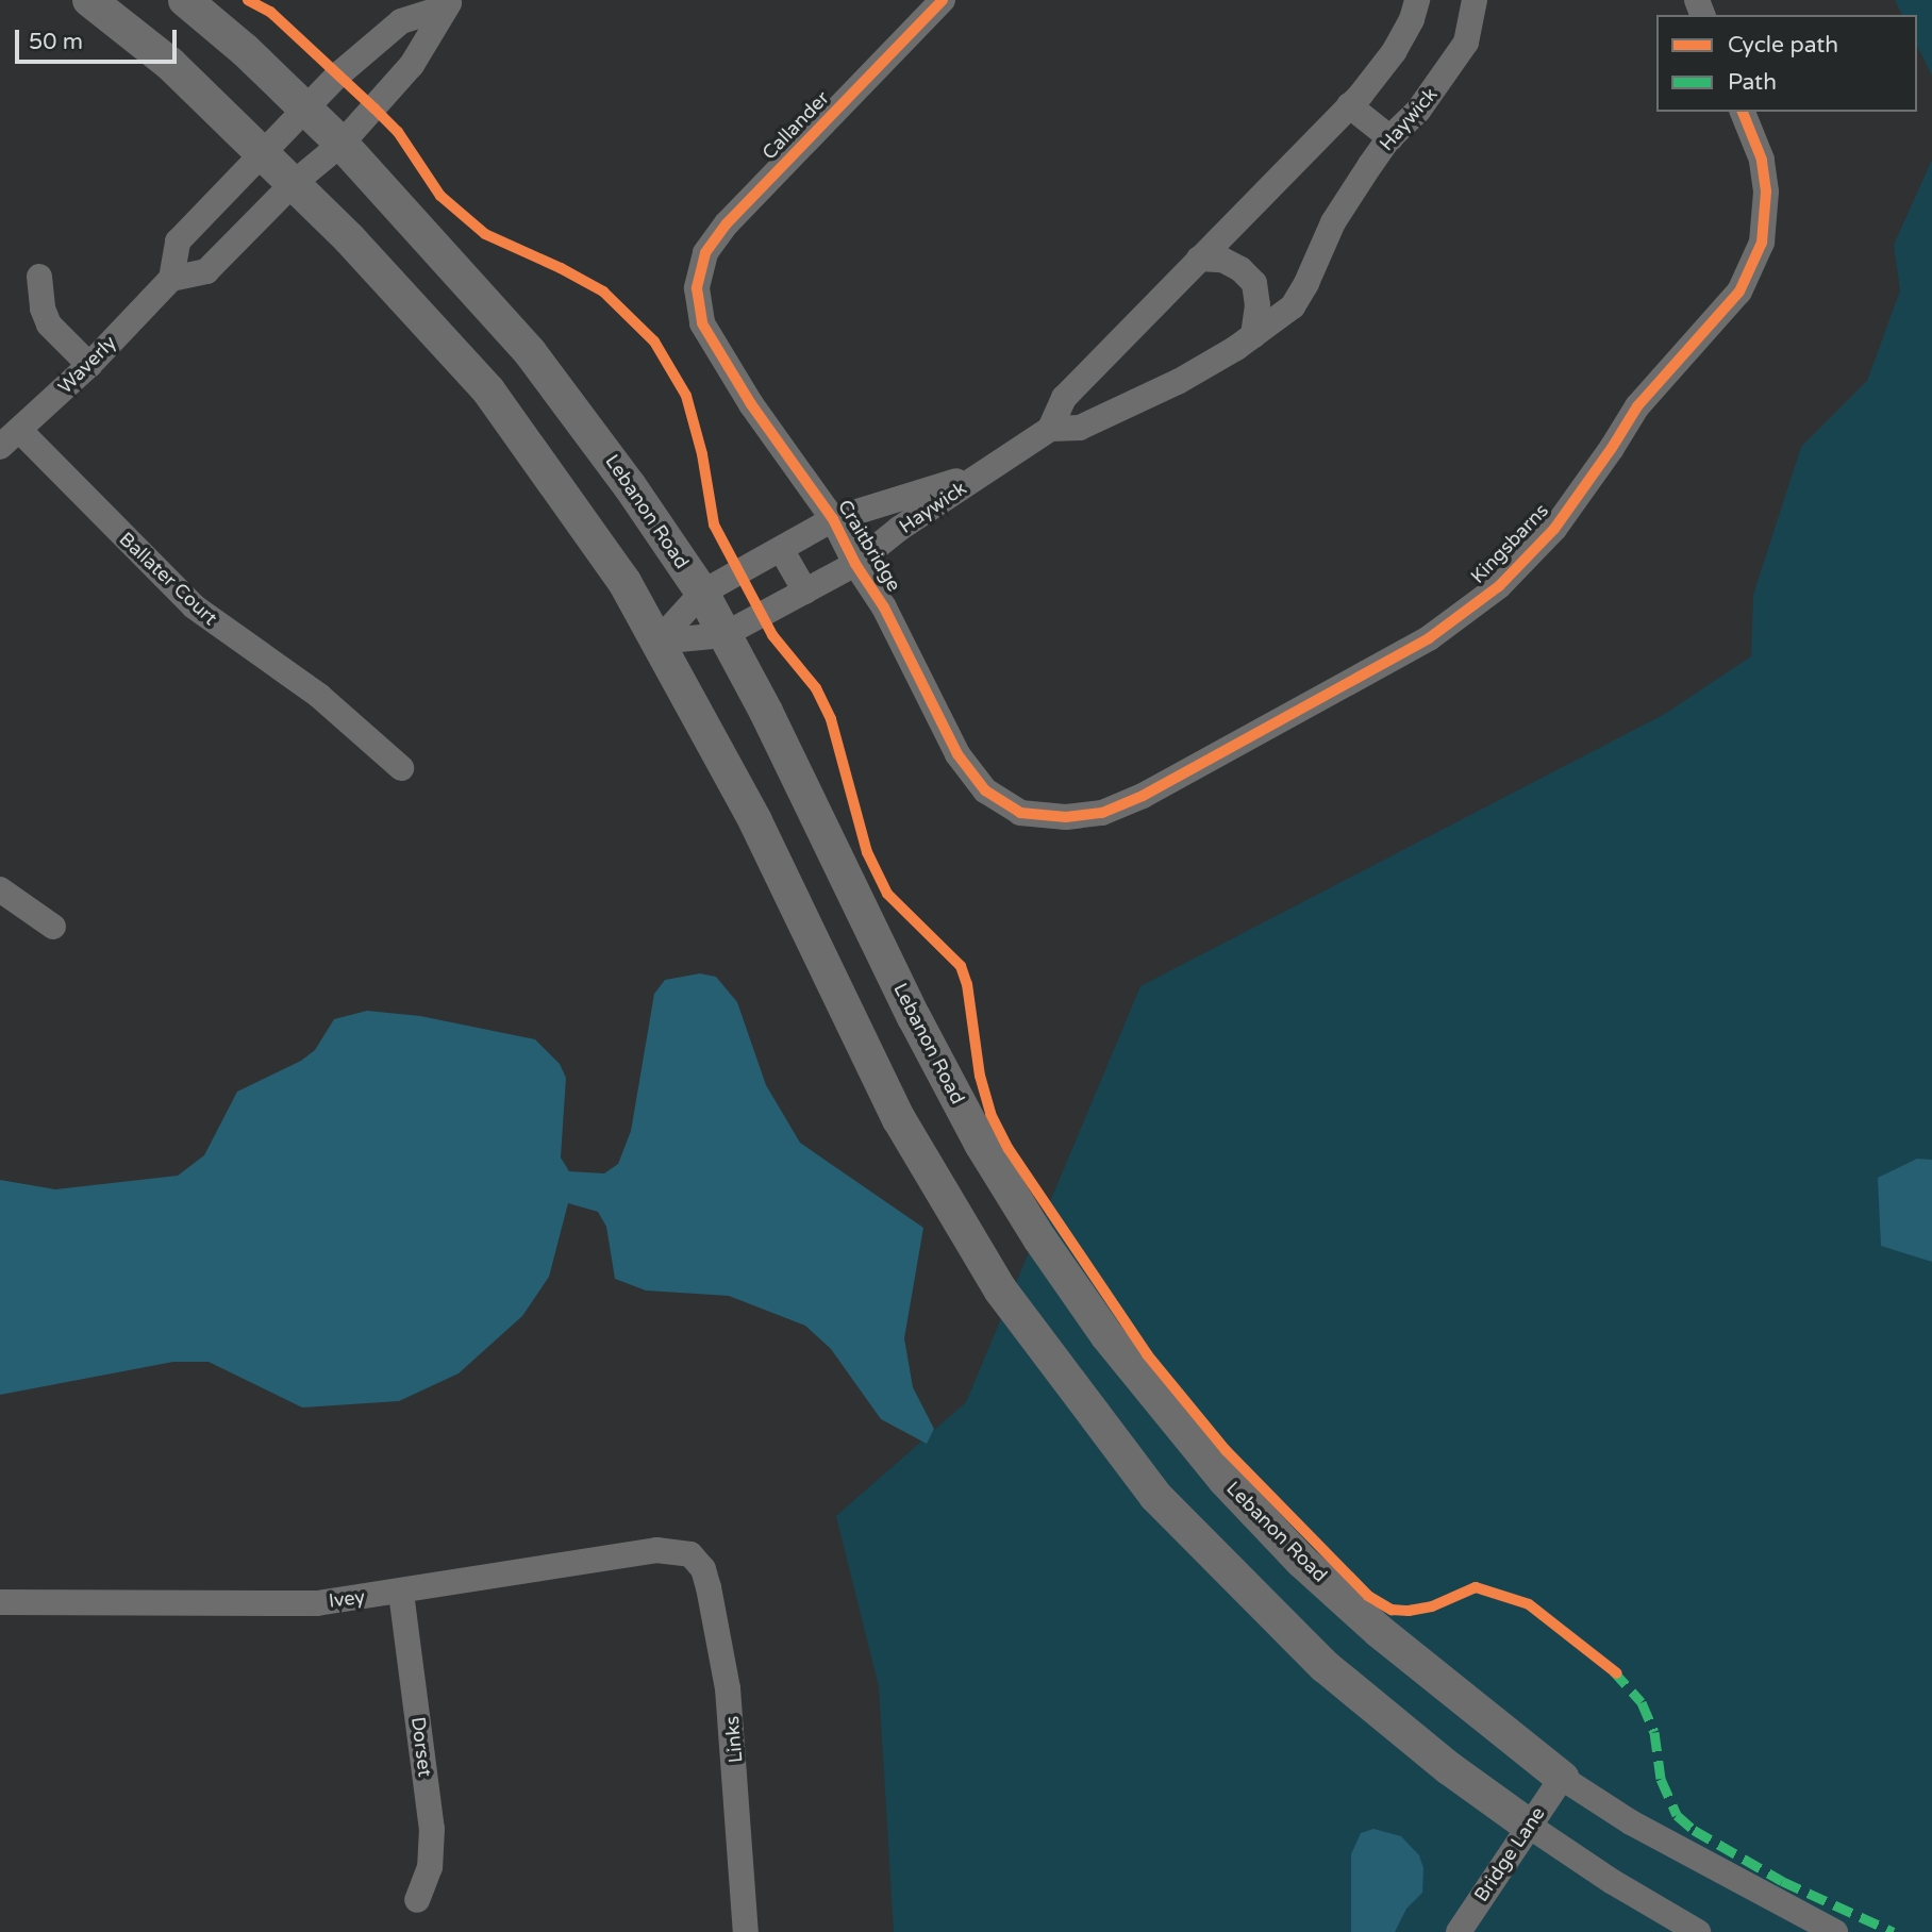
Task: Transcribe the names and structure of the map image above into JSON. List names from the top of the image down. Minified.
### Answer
{"streets":{"main road":["Lebanon Road"],"street":["Haywick","Callander","Waverly","Kingsbarns","Craitbridge","Ballater Court","Ivey","Links","Dorset","Bridge Lane"]},"crossings":[["Haywick","Lebanon Road"],["Haywick","Craitbridge"],["Callander","Craitbridge"],["Waverly","Ballater Court"],["Lebanon Road","Bridge Lane"],["Kingsbarns","Craitbridge"],["Ivey","Links"],["Ivey","Dorset"]],"legend":["Cycle path","Path"],"scale_bar":"50 m"}
